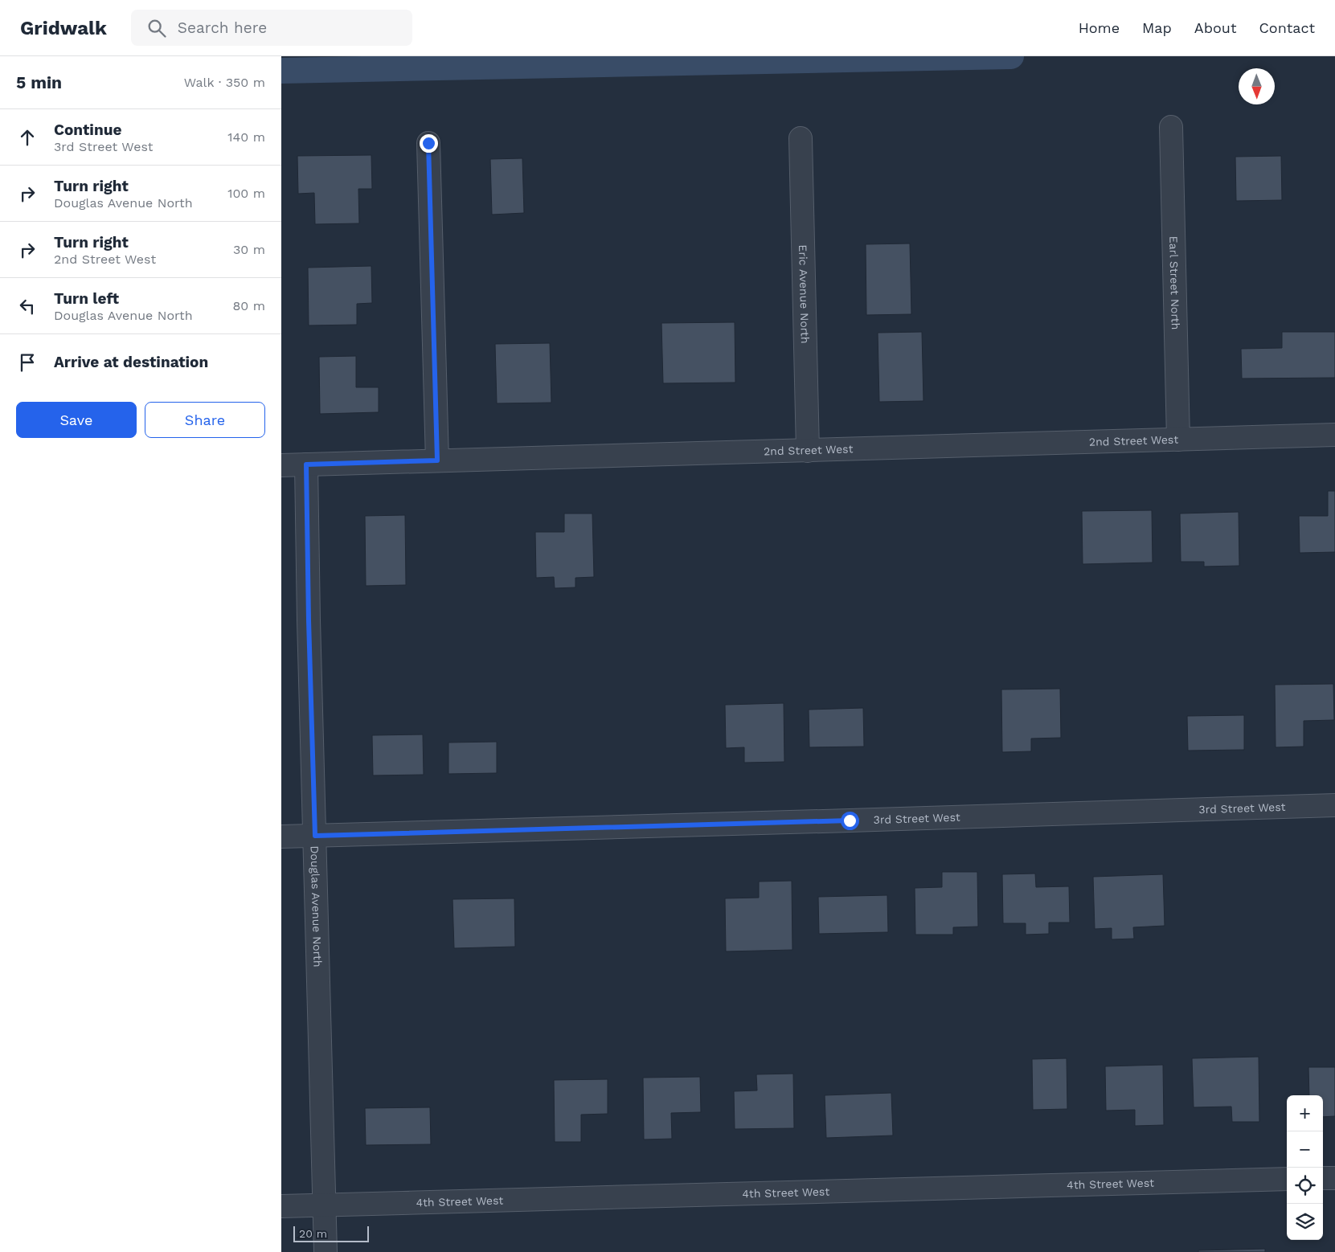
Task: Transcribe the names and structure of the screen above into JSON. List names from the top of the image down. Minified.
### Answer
{"streets":{"street":["Earl Street North","Eric Avenue North","2nd Street West","3rd Street West","Douglas Avenue North","4th Street West"]},"crossings":[["Earl Street North","2nd Street West"],["Eric Avenue North","2nd Street West"],["2nd Street West","Douglas Avenue North"],["3rd Street West","Douglas Avenue North"],["Douglas Avenue North","4th Street West"]],"scale_bar":"20 m","north":"bottom","page":{"header":"Gridwalk","search":"Search here","nav":["Home","Map","About","Contact"],"heading":["5 min","Walk · 350 m"],"list":[["Continue","3rd Street West","140 m"],["Turn right","Douglas Avenue North","100 m"],["Turn right","2nd Street West","30 m"],["Turn left","Douglas Avenue North","80 m"],"Arrive at destination"],"buttons":["Save","Share"],"map_buttons":["+","−"],"scale":"20 m"}}
